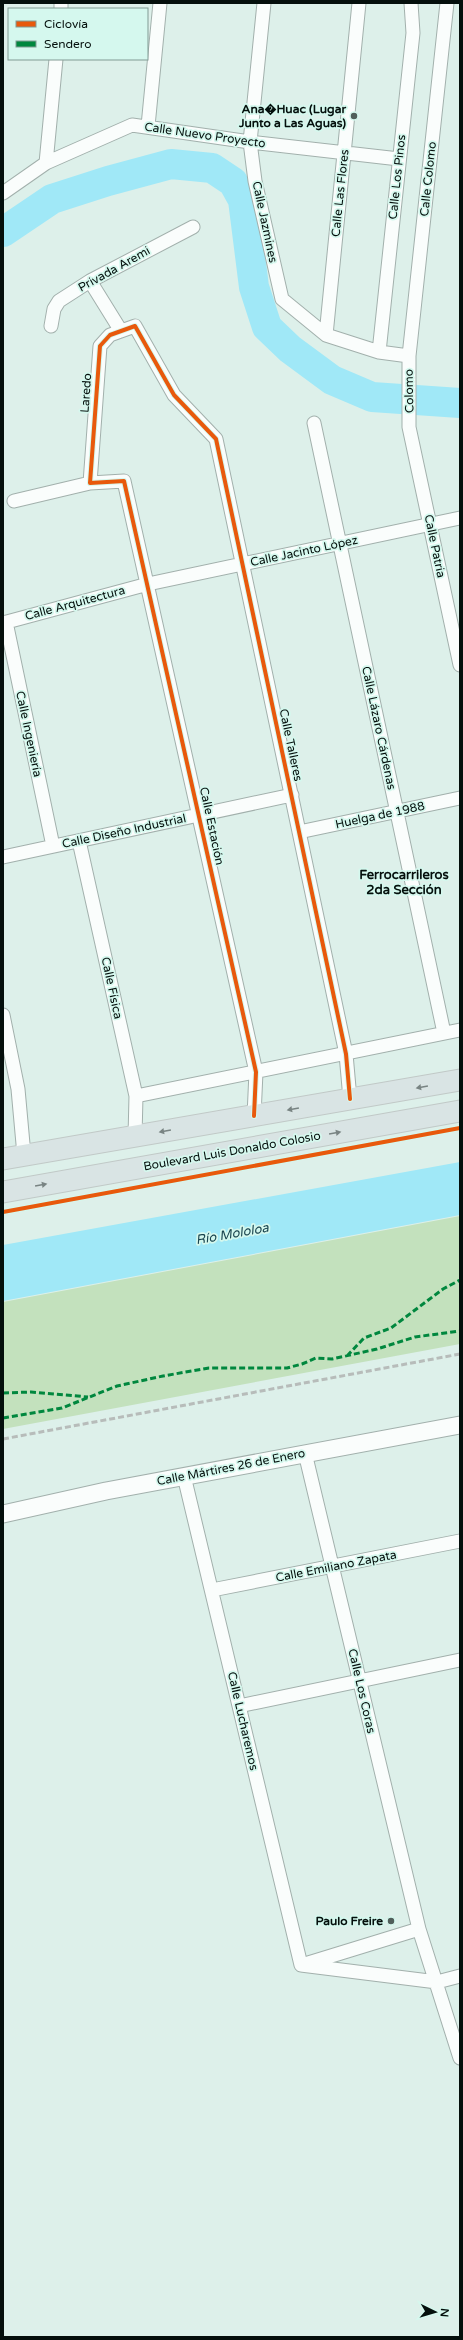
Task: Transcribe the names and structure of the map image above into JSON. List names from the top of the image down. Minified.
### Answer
{"streets":{"main road":["Boulevard Luis Donaldo Colosio"],"street":["Calle Nuevo Proyecto","Calle Los Pinos","Calle Colomo","Calle Las Flores","Calle Jazmines","Privada Aremi","Colomo","Laredo","Calle Patria","Calle Jacinto López","Calle Arquitectura","Calle Lázaro Cárdenas","Calle Ingeniería","Calle Talleres","Huelga de 1988","Calle Estación","Calle Diseño Industrial","Calle Física","Calle Mártires 26 de Enero","Calle Emiliano Zapata","Calle Los Coras","Calle Lucharemos"]},"crossings":[["Calle Nuevo Proyecto","Calle Los Pinos"],["Calle Nuevo Proyecto","Calle Las Flores"],["Calle Nuevo Proyecto","Calle Jazmines"],["Calle Los Pinos","Calle Jazmines"],["Calle Colomo","Calle Jazmines"],["Calle Colomo","Colomo"],["Calle Las Flores","Calle Jazmines"],["Calle Jazmines","Colomo"],["Colomo","Calle Patria"],["Laredo","Calle Talleres"],["Calle Patria","Calle Jacinto López"],["Calle Jacinto López","Calle Arquitectura"],["Calle Jacinto López","Calle Lázaro Cárdenas"],["Calle Jacinto López","Calle Talleres"],["Calle Jacinto López","Calle Estación"],["Calle Arquitectura","Calle Ingeniería"],["Calle Arquitectura","Calle Estación"],["Calle Lázaro Cárdenas","Huelga de 1988"],["Calle Ingeniería","Calle Diseño Industrial"],["Calle Talleres","Huelga de 1988"],["Calle Talleres","Calle Diseño Industrial"],["Calle Estación","Calle Diseño Industrial"],["Calle Diseño Industrial","Calle Física"],["Calle Mártires 26 de Enero","Calle Los Coras"],["Calle Mártires 26 de Enero","Calle Lucharemos"],["Calle Emiliano Zapata","Calle Los Coras"],["Calle Emiliano Zapata","Calle Lucharemos"]],"districts":["Ferrocarrileros 2da Sección"],"water":["Río Mololoa"],"places":["Ana�Huac (Lugar Junto a Las Aguas)","Paulo Freire"],"legend":["Ciclovía","Sendero"],"north":"right"}
